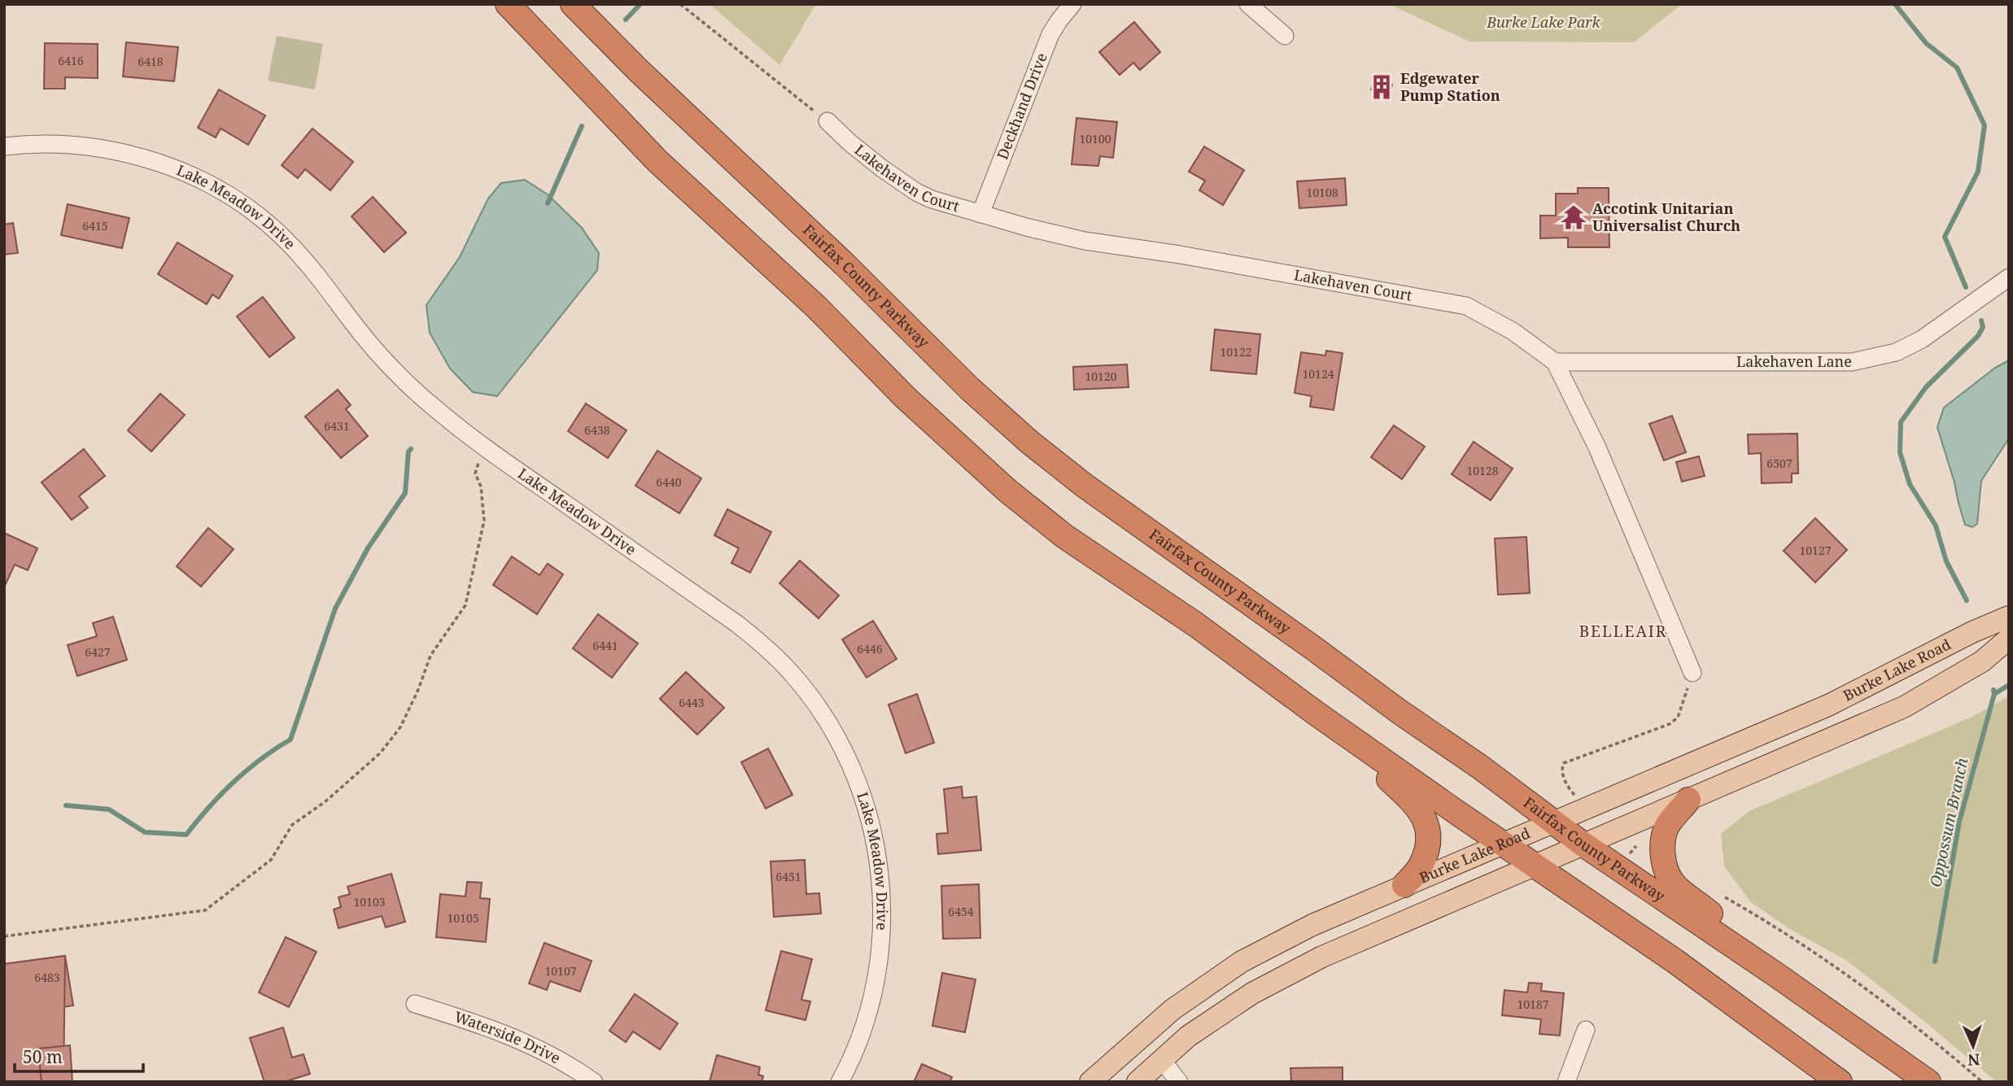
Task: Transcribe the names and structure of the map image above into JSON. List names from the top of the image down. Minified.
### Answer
{"streets":{"highway":["Fairfax County Parkway"],"main road":["Burke Lake Road"],"street":["Deckhand Drive","Lakehaven Court","Lake Meadow Drive","Lakehaven Lane","Waterside Drive"]},"crossings":[["Deckhand Drive","Lakehaven Court"],["Lakehaven Court","Lakehaven Lane"],["Fairfax County Parkway","Burke Lake Road"]],"districts":["BELLEAIR"],"water":["Oppossum Branch"],"parks":["Burke Lake Park"],"places":{"building":["Edgewater Pump Station"],"temple":["Accotink Unitarian Universalist Church"]},"house_numbers":["6416","6418","10100","10108","6415","10122","10124","10120","6431","6438","6507","10128","6440","10127","6441","6446","6427","6443","6451","10103","6454","10105","10107","6483","10187"],"scale_bar":"50 m","north":"bottom"}
